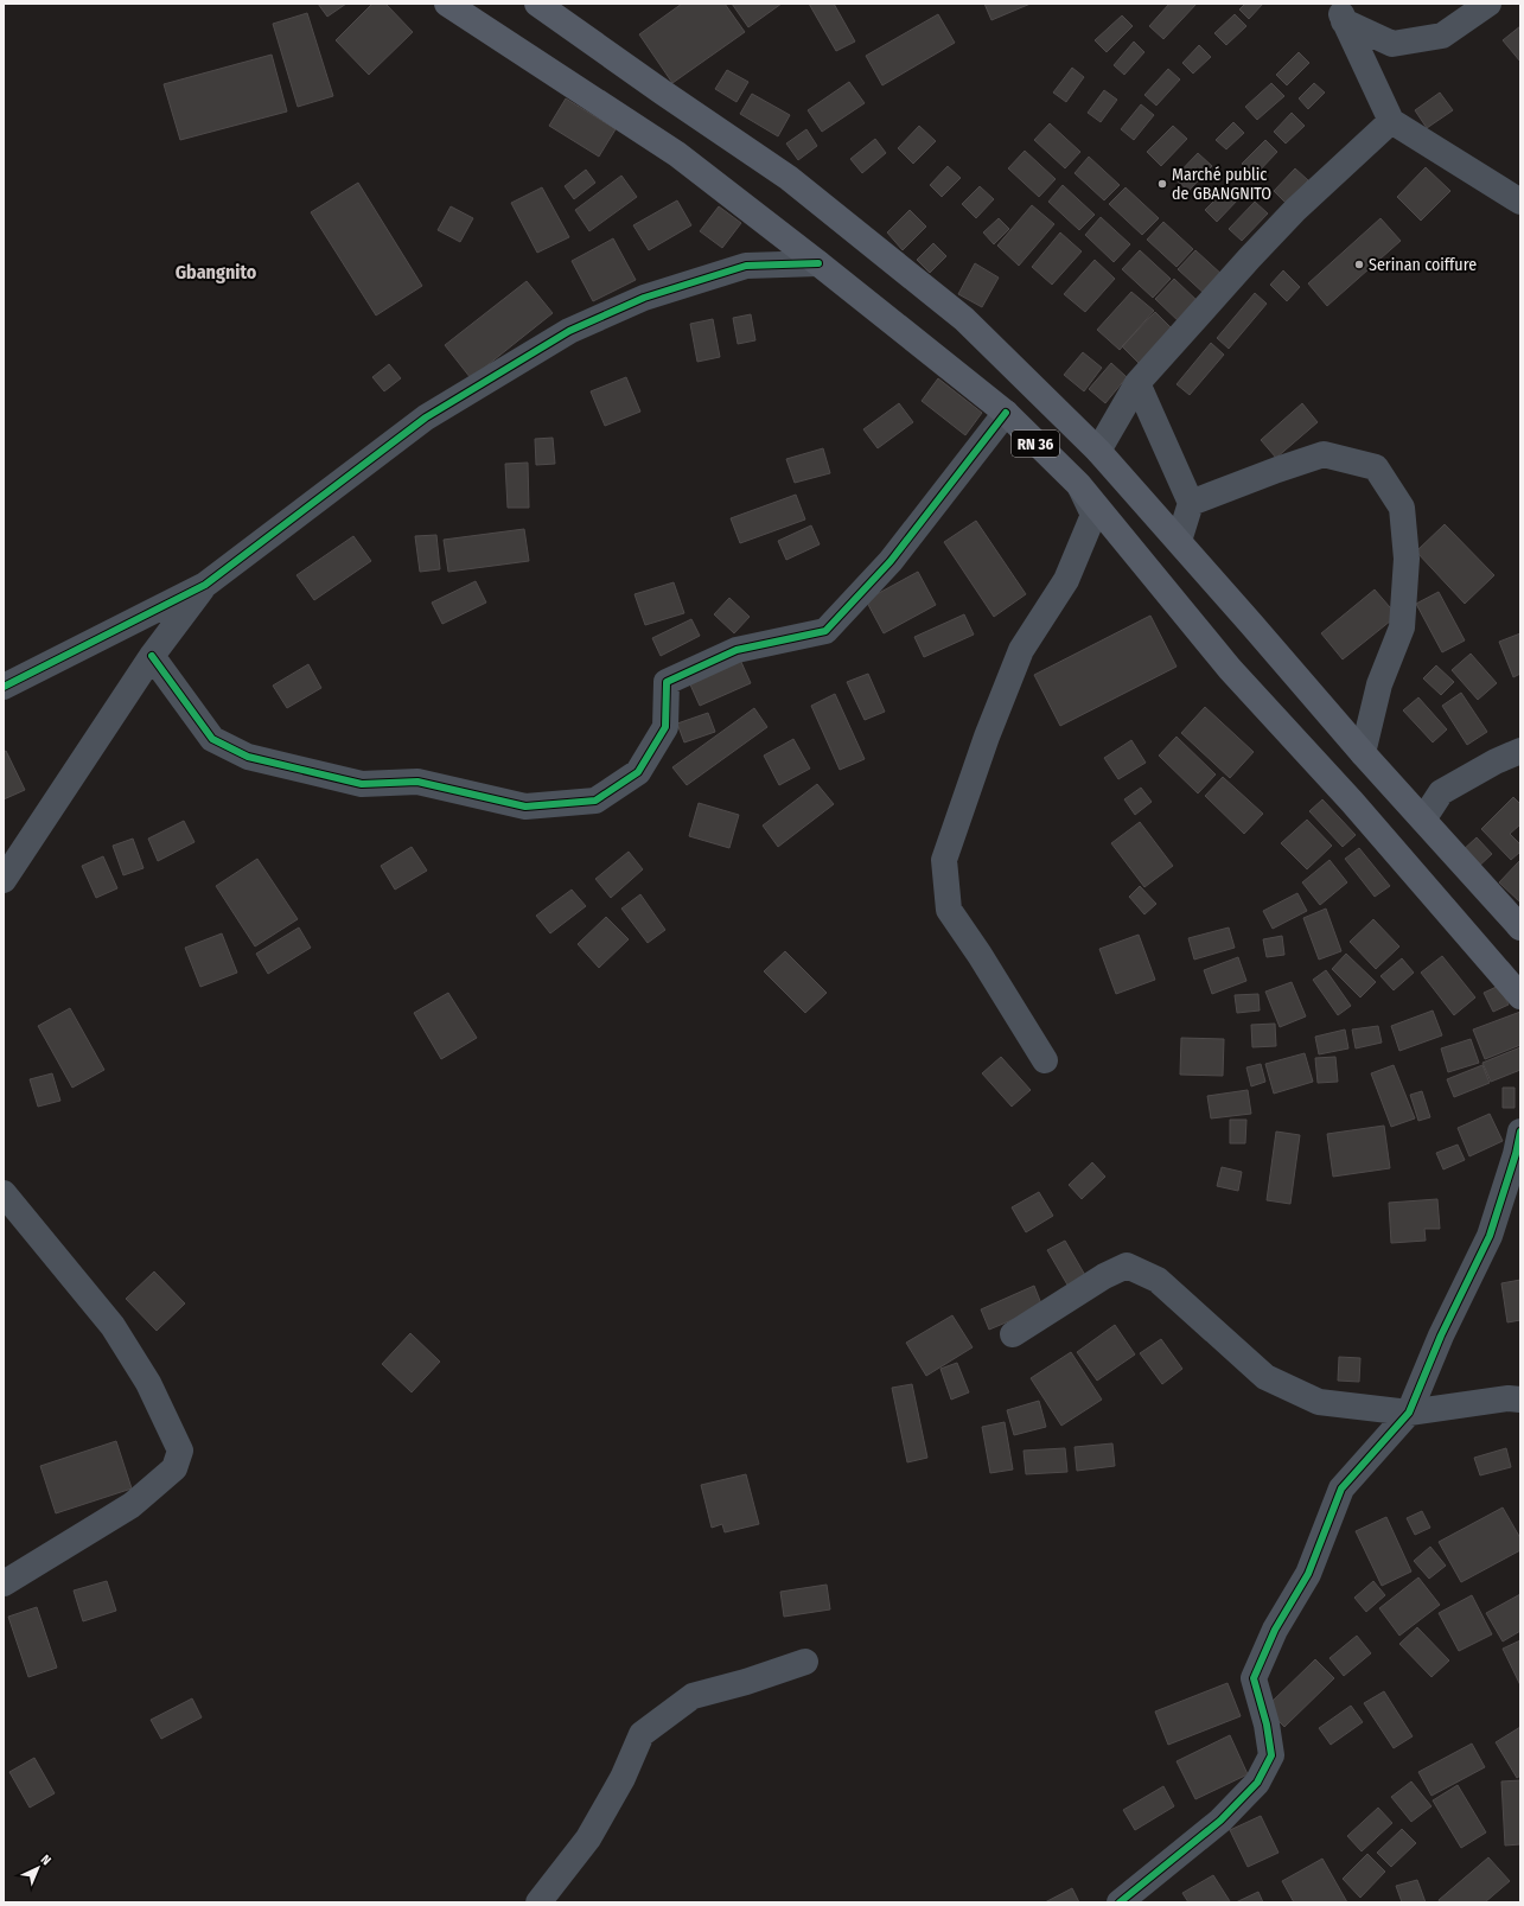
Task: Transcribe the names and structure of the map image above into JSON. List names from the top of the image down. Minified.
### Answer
{"streets":{"main road":["RN 36"]},"districts":["Gbangnito"],"places":["Marché public de GBANGNITO","Serinan coiffure"],"north":"top right"}
